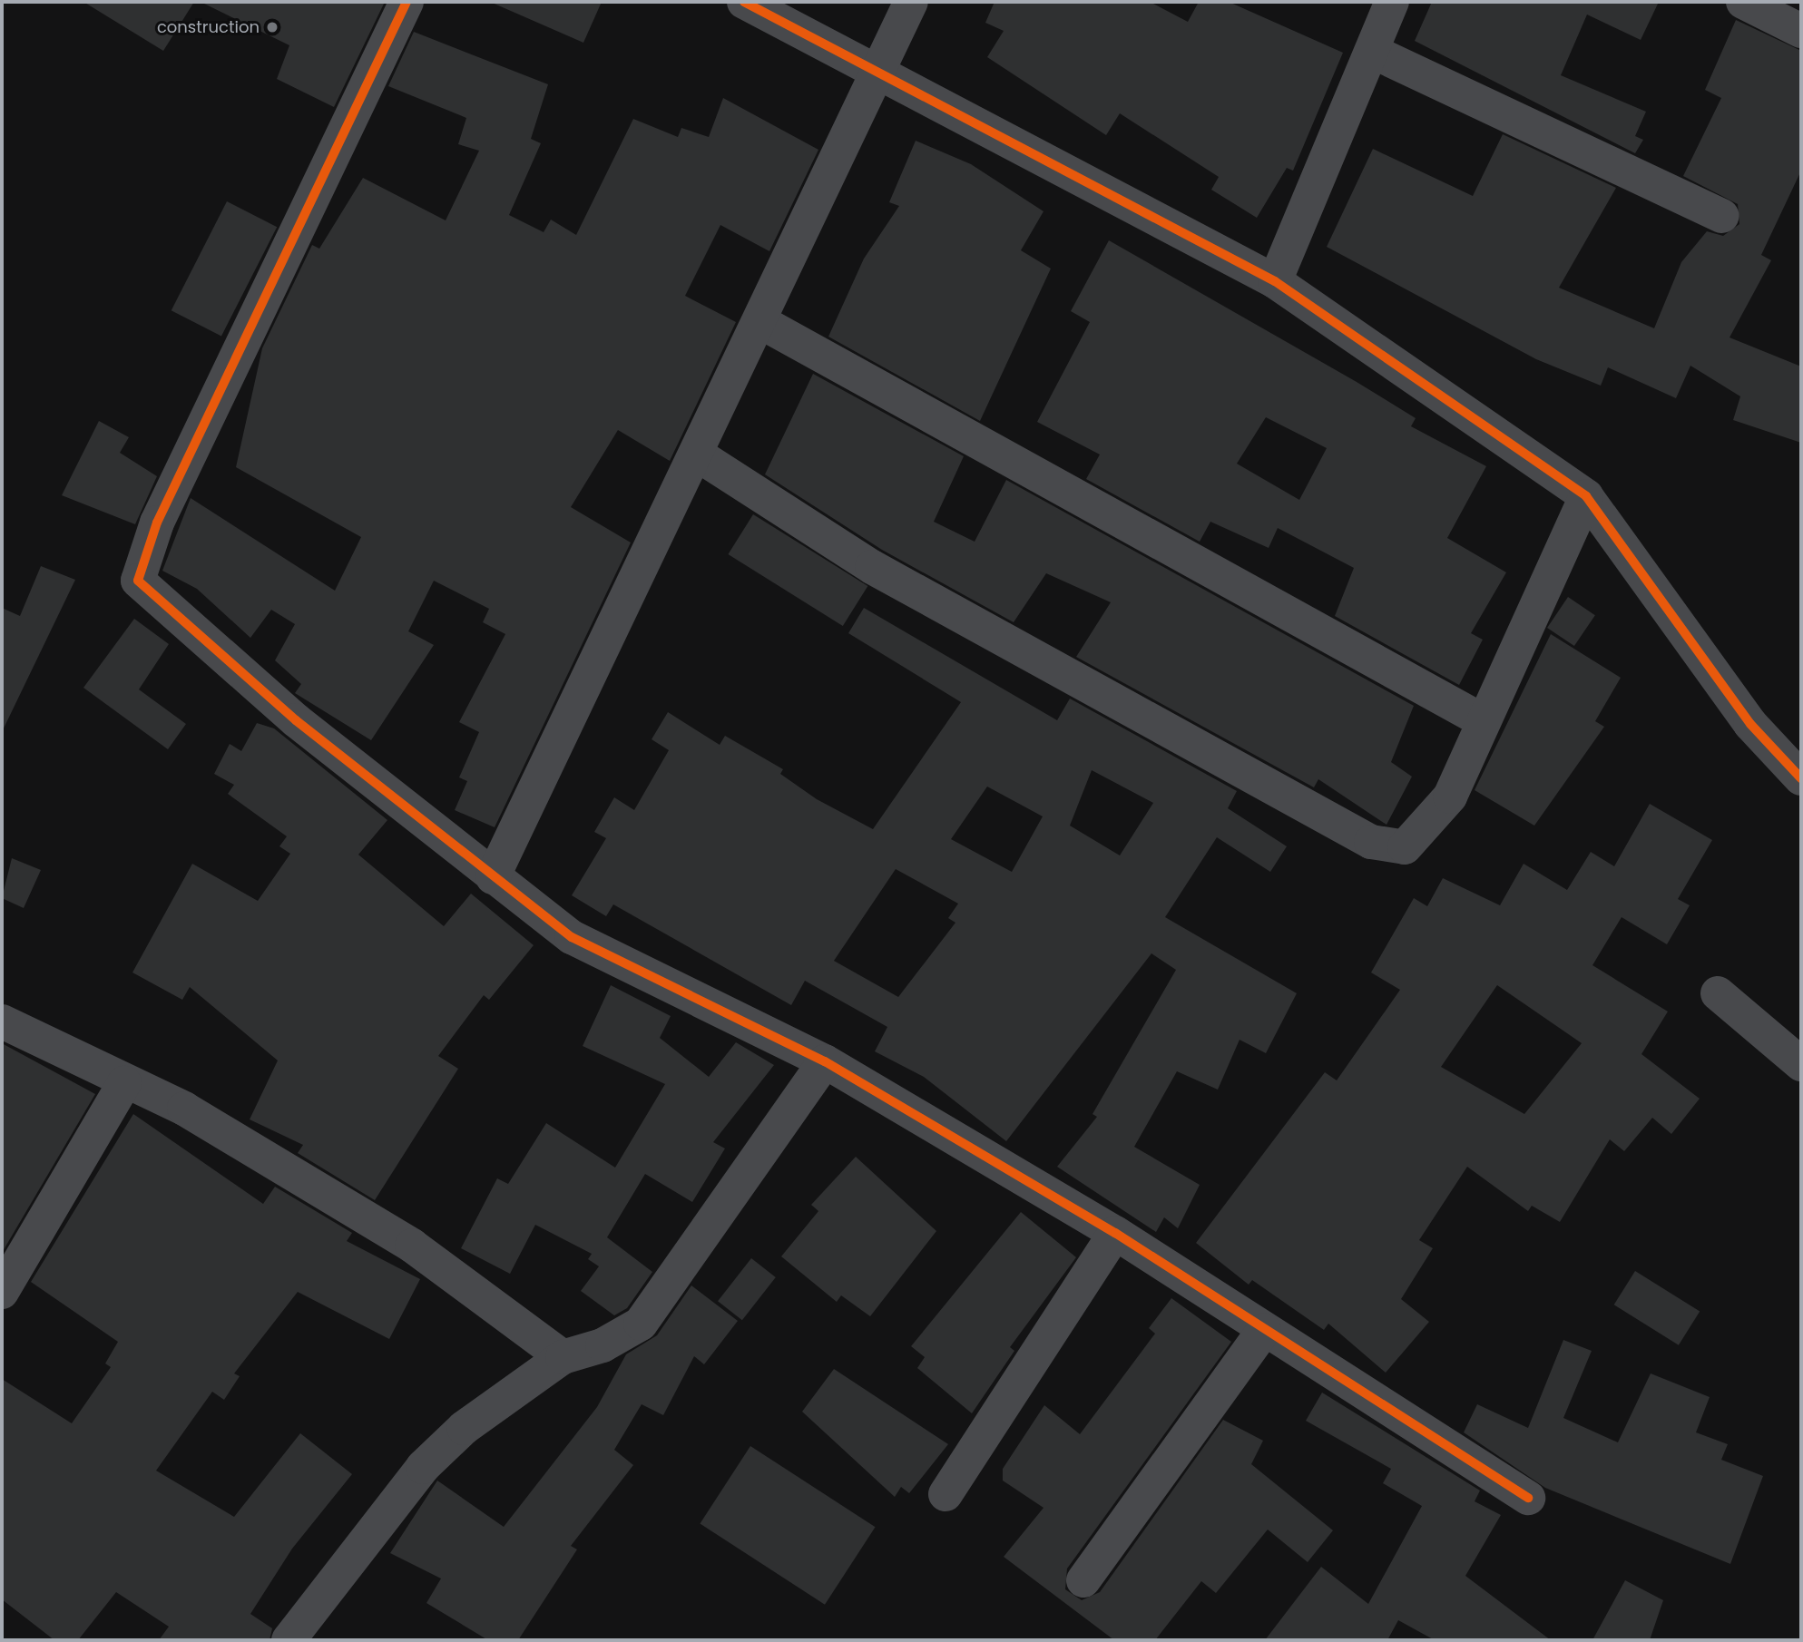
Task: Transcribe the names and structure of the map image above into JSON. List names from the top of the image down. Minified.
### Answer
{"places":["construction"]}
